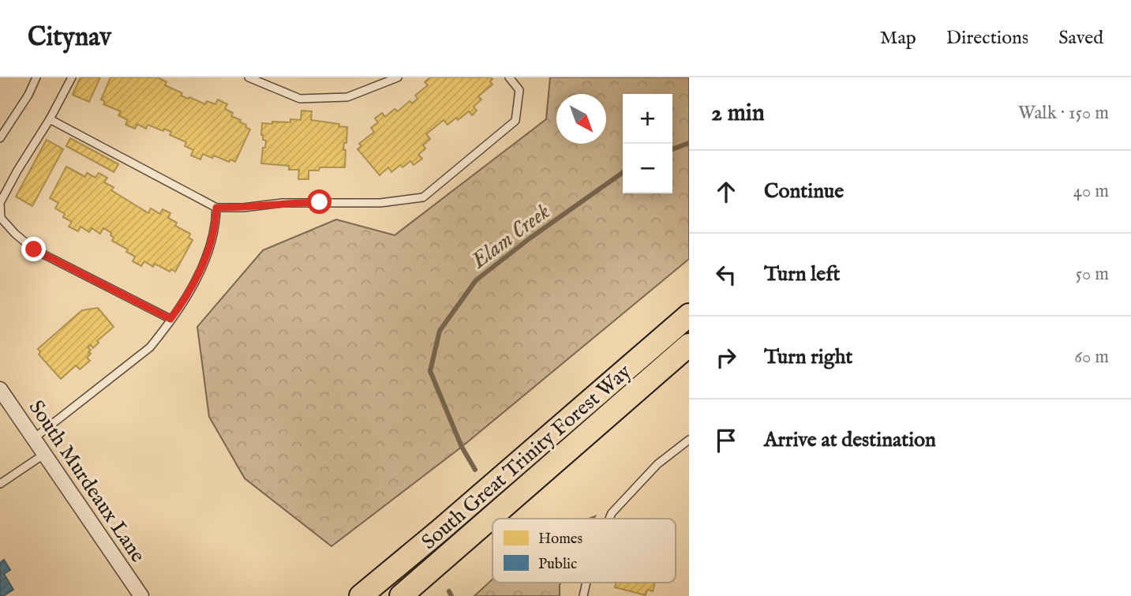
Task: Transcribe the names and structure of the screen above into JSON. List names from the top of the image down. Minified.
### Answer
{"streets":{"main road":["South Great Trinity Forest Way"],"street":["South Murdeaux Lane"]},"water":["Elam Creek"],"legend":["Homes","Public"],"north":"bottom right","page":{"header":"Citynav","nav":["Map","Directions","Saved"],"heading":["2 min","Walk · 150 m"],"map_buttons":["+","−"],"list":[["Continue","40 m"],["Turn left","50 m"],["Turn right","60 m"],"Arrive at destination"]}}
